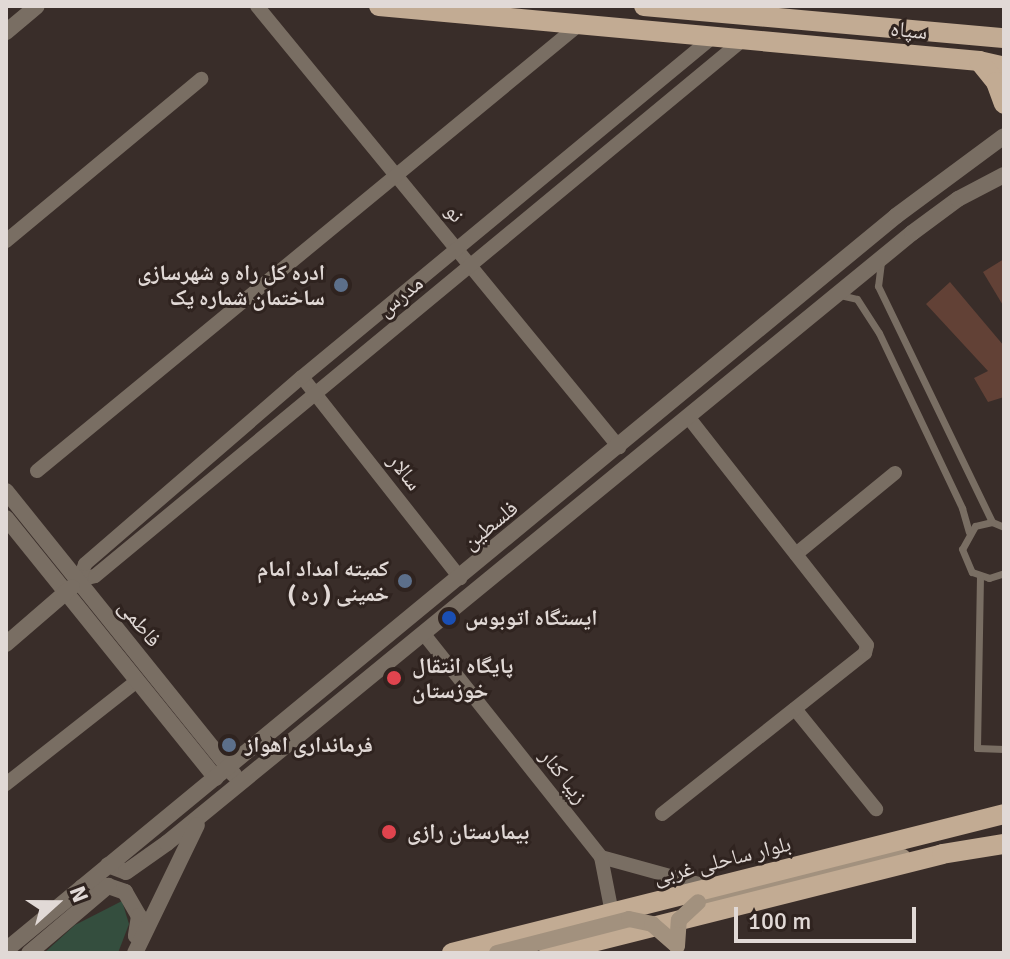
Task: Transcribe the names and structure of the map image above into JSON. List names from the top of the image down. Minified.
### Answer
{"streets":{"main road":["سپاه","بلوار ساحلی غربی"],"street":["نو","مدرس","سالار","فلسطین","فاطمی","زیبا کنار"]},"crossings":[["سپاه","مدرس"],["نو","مدرس"],["نو","فلسطین"],["مدرس","سالار"],["مدرس","فاطمی"],["سالار","فلسطین"],["فلسطین","فاطمی"],["فلسطین","زیبا کنار"]],"places":["ادره کل راه و شهرسازی ساختمان شماره یک","کمیته امداد امام خمینی ( ره )","ایستگاه اتوبوس","پایگاه انتقال خوزستان","فرمانداری اهواز","بیمارستان رازی"],"scale_bar":"100 m","north":"right"}
